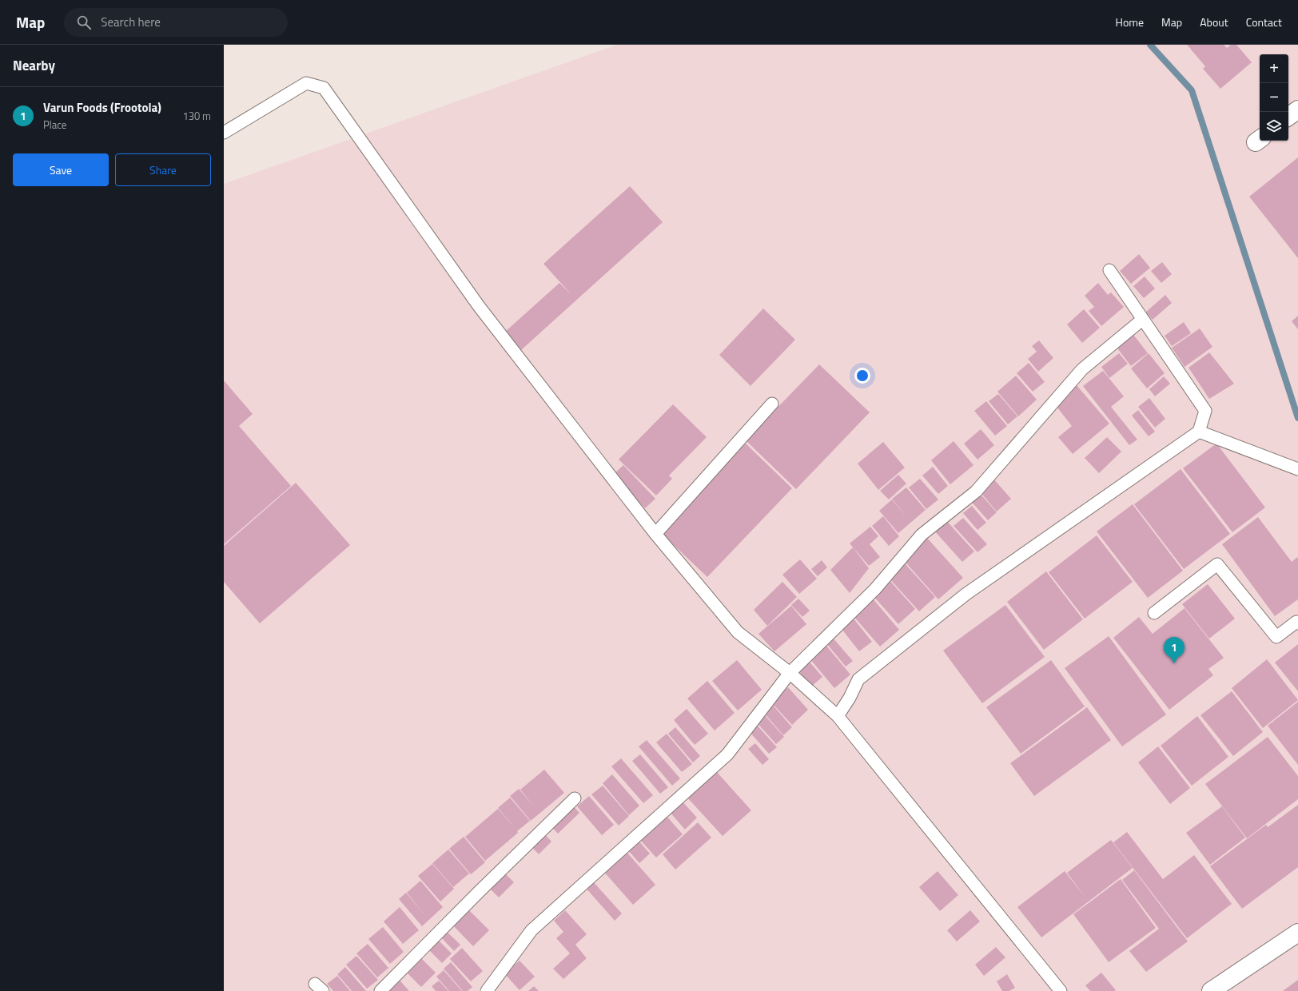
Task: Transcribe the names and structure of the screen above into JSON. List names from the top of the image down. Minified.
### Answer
{"page":{"header":"Map","search":"Search here","nav":["Home","Map","About","Contact"],"heading":"Nearby","map_buttons":["+","−"],"list":[{"mark":"1","name":"Varun Foods (Frootola)","note":"Place","value":"130 m"}],"buttons":["Save","Share"],"pins":"1"}}
